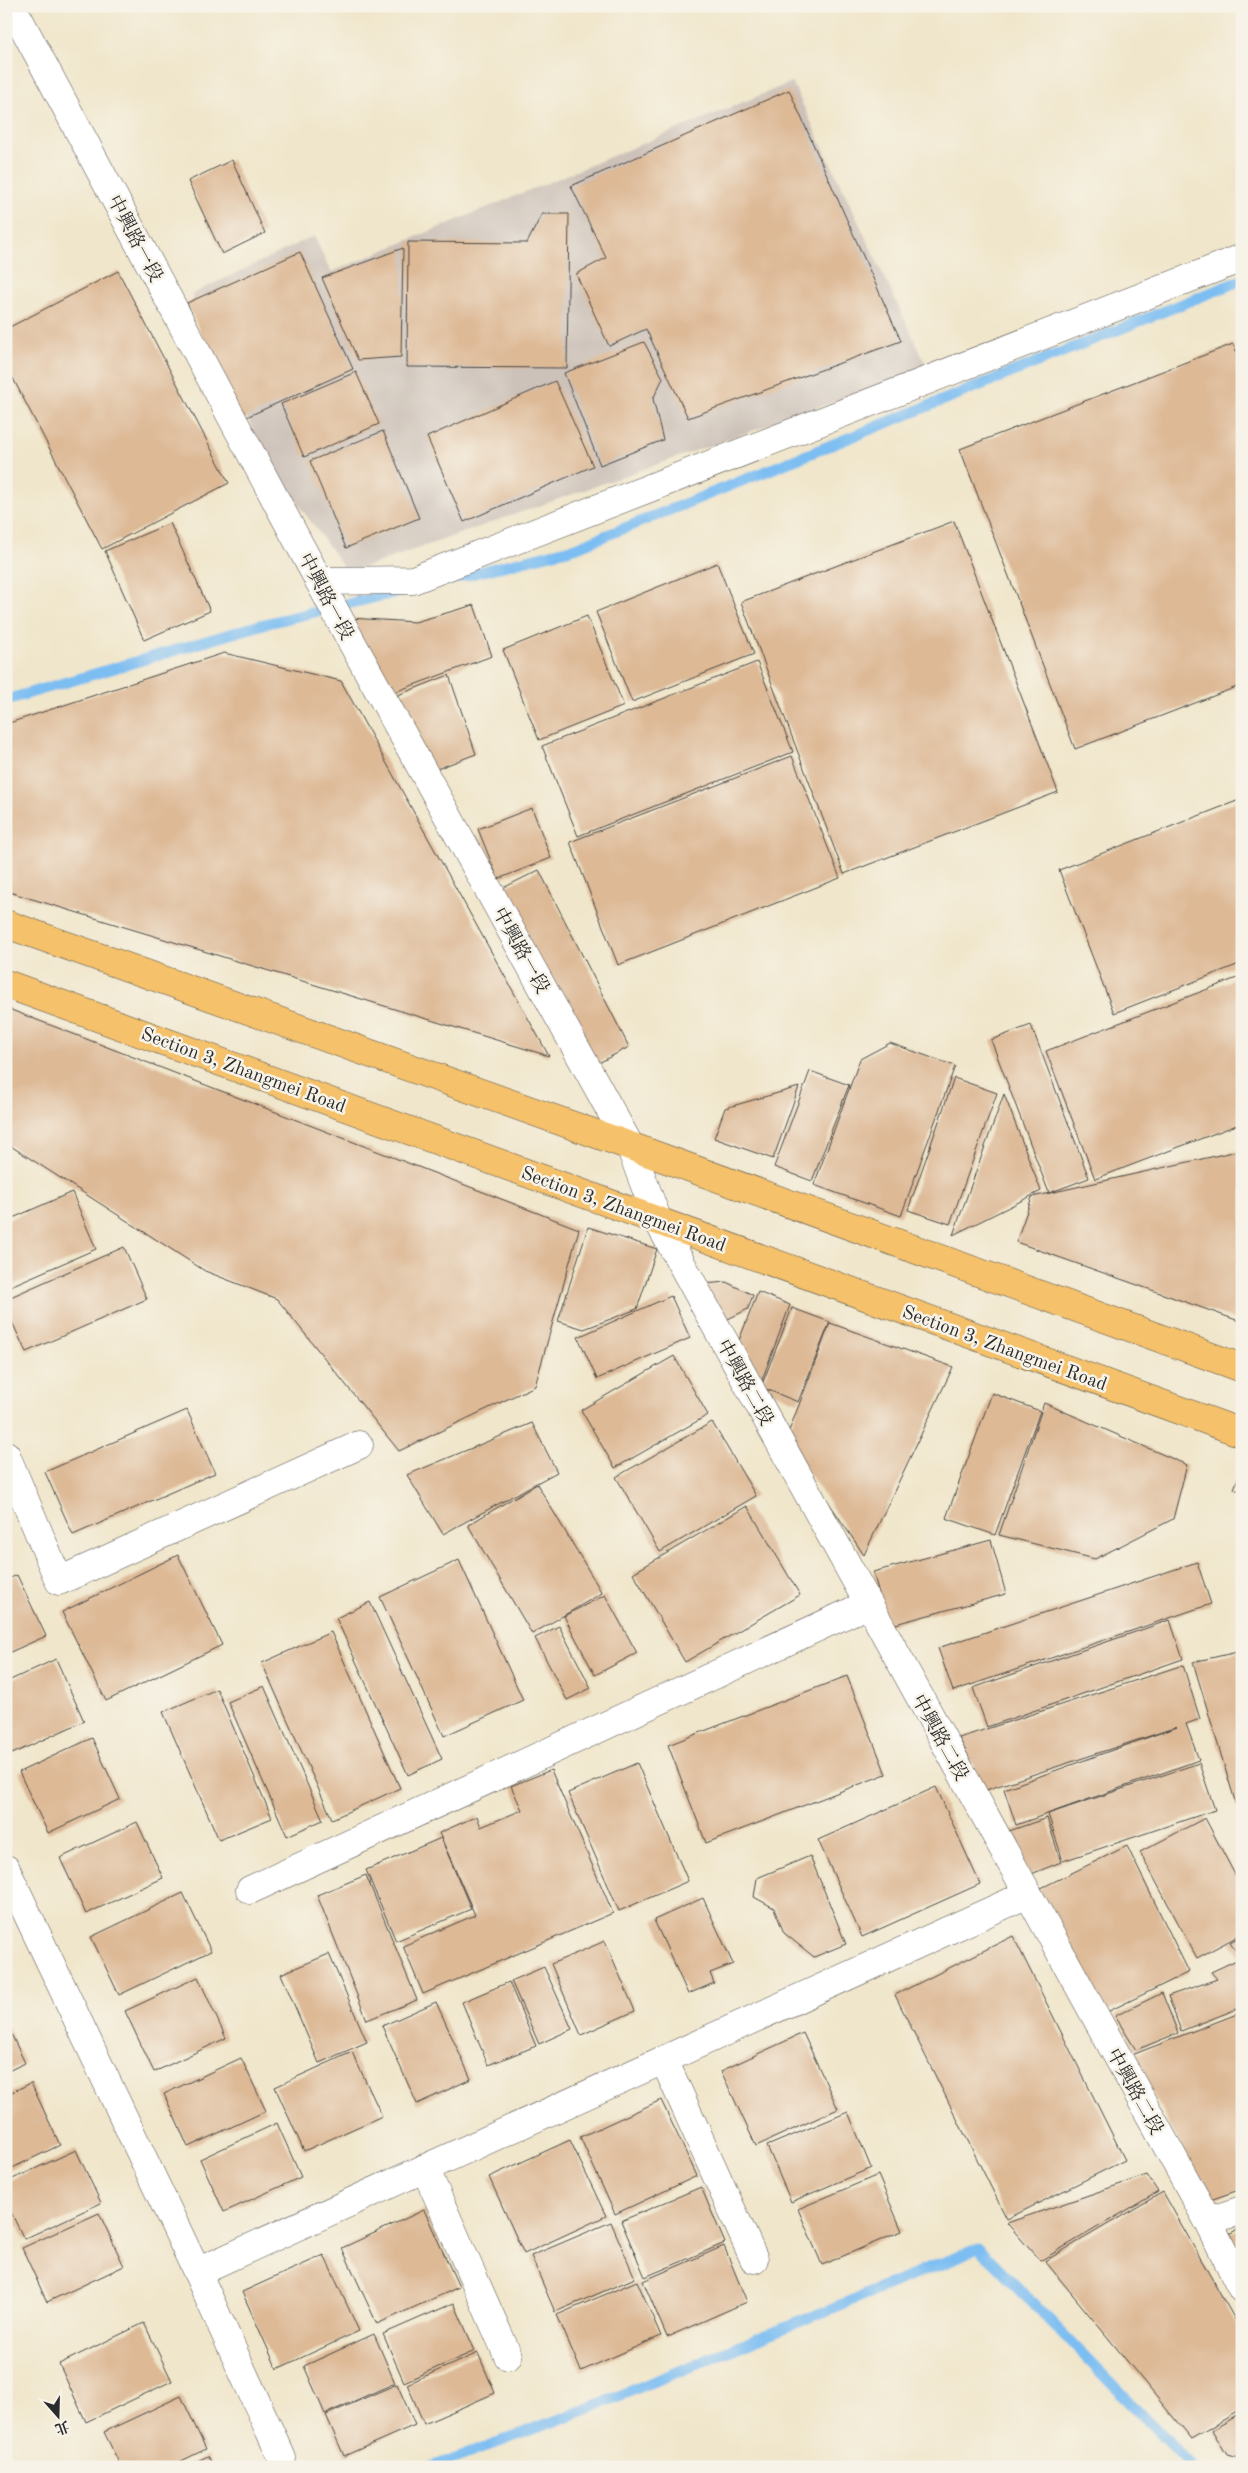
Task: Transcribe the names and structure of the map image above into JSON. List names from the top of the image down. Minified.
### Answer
{"streets":{"main road":["Section 3, Zhangmei Road"],"street":["中興路一段","中興路二段"]},"crossings":[["中興路一段","中興路二段"],["Section 3, Zhangmei Road","中興路二段"]],"north":"bottom"}
